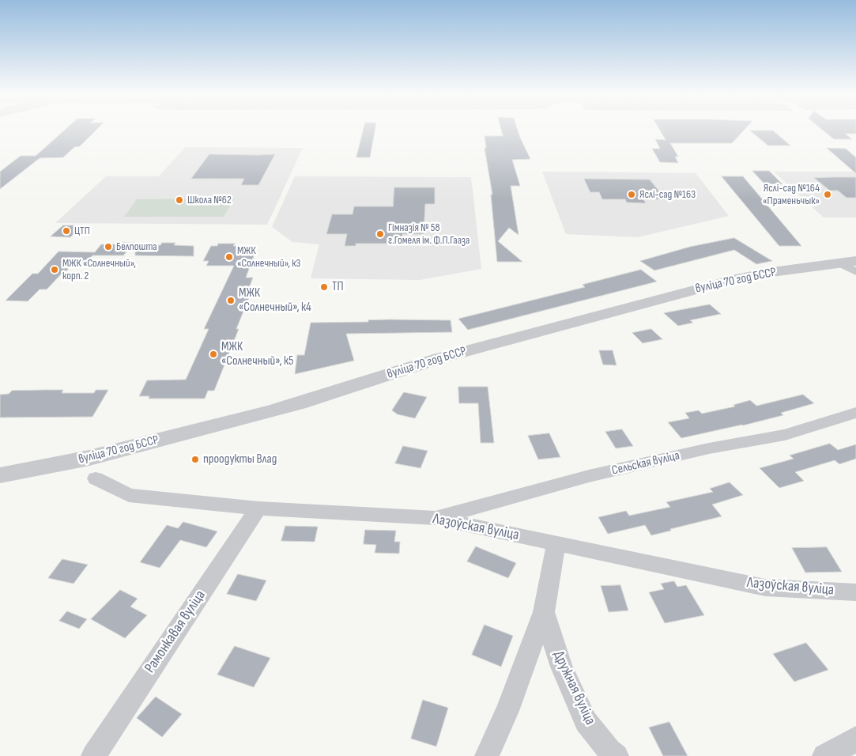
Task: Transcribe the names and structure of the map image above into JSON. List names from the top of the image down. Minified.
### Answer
{"streets":{"street":["вуліца 70 год БССР","Сельская вуліца","Лазоўская вуліца","Рамонкавая вуліца","Дружная вуліца"]},"crossings":[["Сельская вуліца","Лазоўская вуліца"],["Лазоўская вуліца","Рамонкавая вуліца"],["Лазоўская вуліца","Дружная вуліца"]],"places":["Яслі-сад №163","Яслі-сад №164 «Праменьчык»","Школа №62","ЦТП","Гімназія № 58 г.Гомеля ім. Ф.П.Гааза","Белпошта","МЖК «Солнечный», к3","МЖК «Солнечный», корп. 2","ТП","МЖК «Солнечный», к4","МЖК «Солнечный», к5","проодукты Влад"]}
